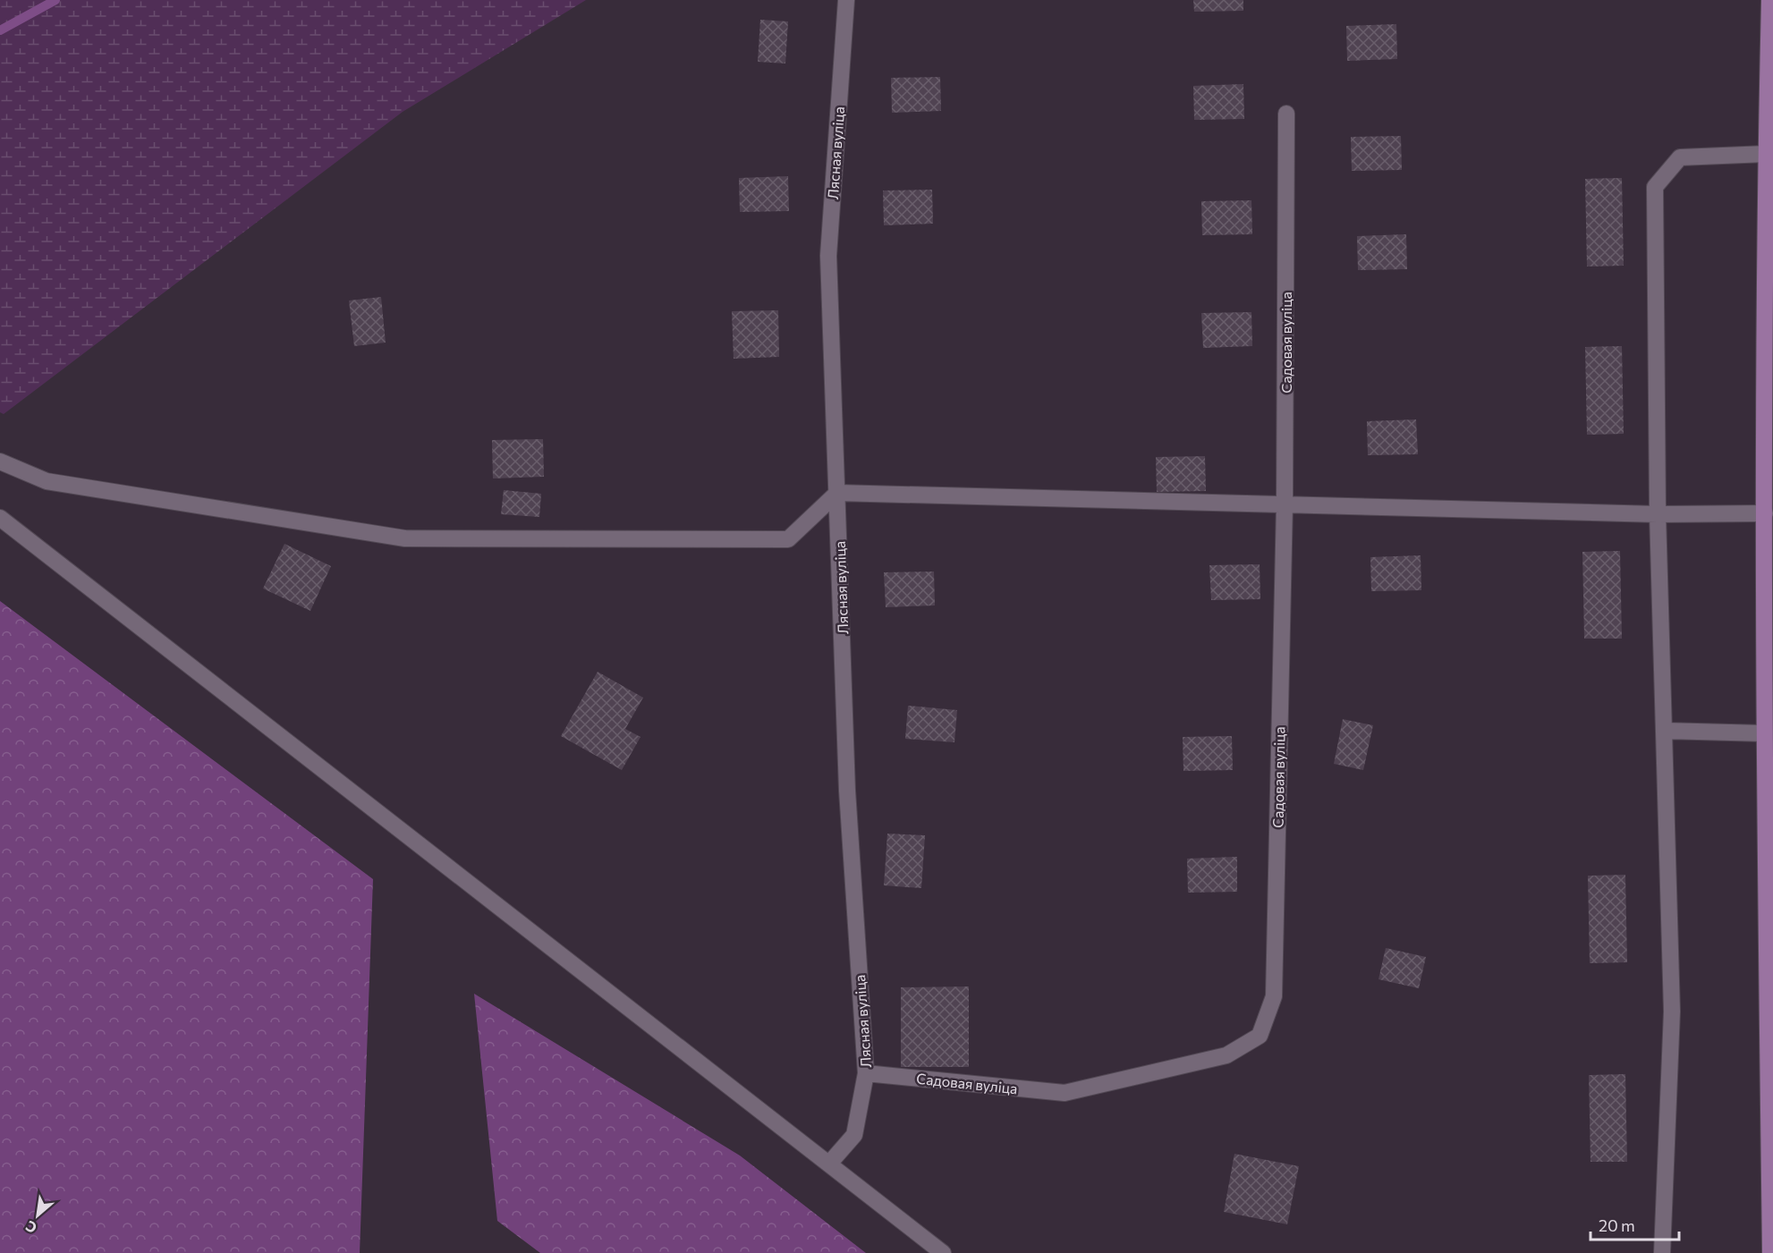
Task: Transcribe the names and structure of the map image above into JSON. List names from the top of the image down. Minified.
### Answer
{"streets":{"street":["Лясная вуліца","Садовая вуліца"]},"crossings":[["Лясная вуліца","Садовая вуліца"]],"scale_bar":"20 m","north":"bottom left"}
